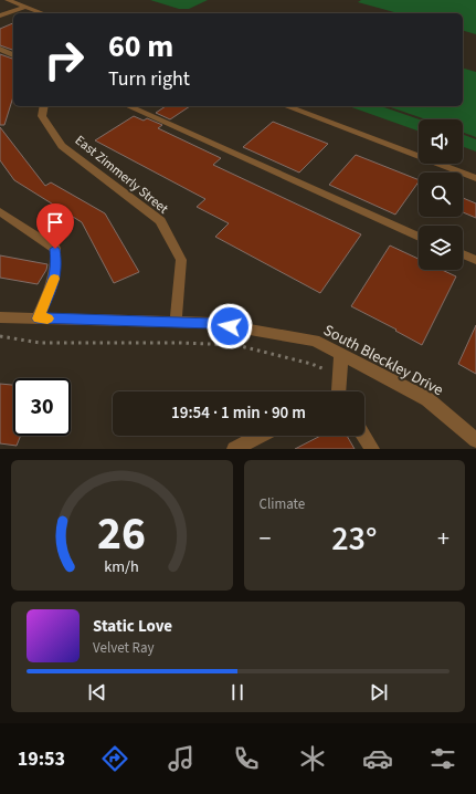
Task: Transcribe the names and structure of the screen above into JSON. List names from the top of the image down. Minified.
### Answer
{"streets":{"street":["East Zimmerly Street","South Bleckley Drive"]},"crossings":[["East Zimmerly Street","South Bleckley Drive"]],"page":{"turn":["60 m","Turn right"],"limit":"30","trip":"19:54 · 1 min · 90 m","tile":"Climate","heat":["−","23°","+"],"song":["Static Love","Velvet Ray"],"tabs":"19:53","gauge":["26","km/h"]}}
